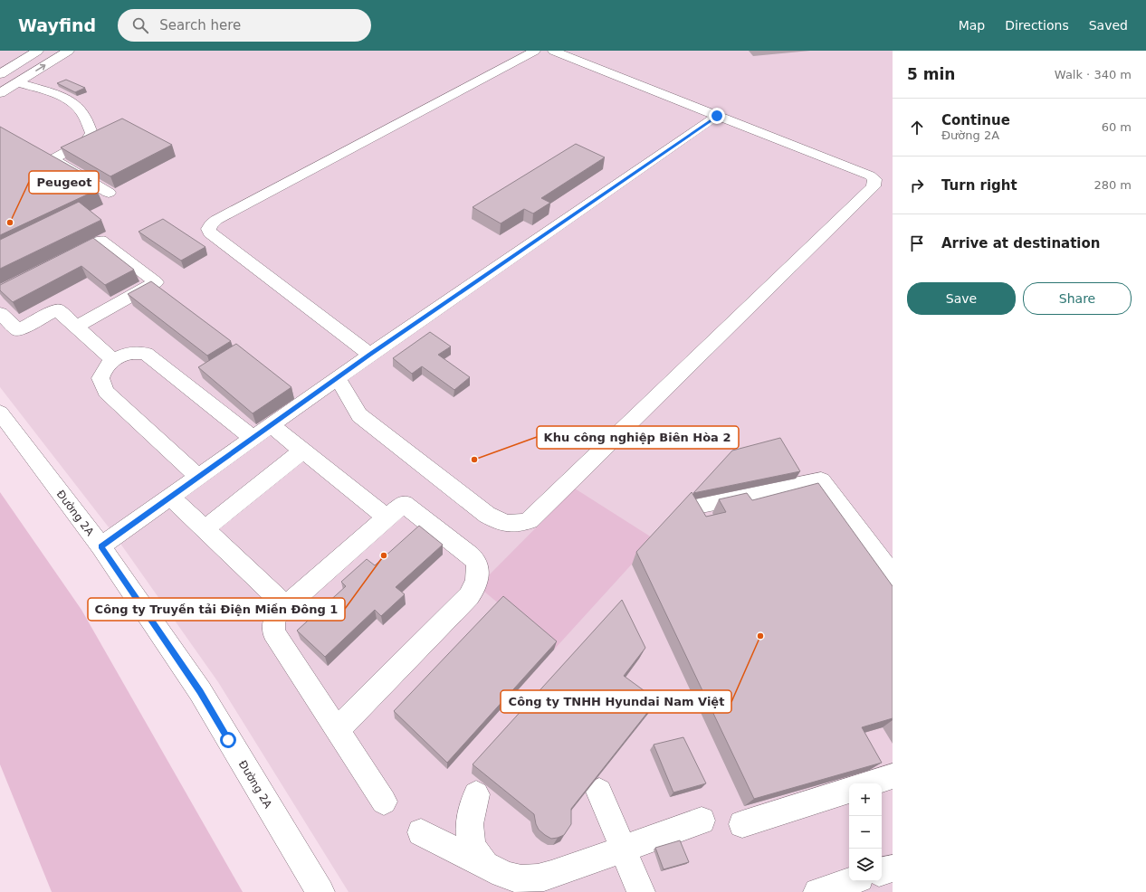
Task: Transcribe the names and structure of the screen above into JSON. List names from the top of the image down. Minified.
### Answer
{"streets":{"street":["Đường 2A"]},"places":["Peugeot","Khu công nghiệp Biên Hòa 2","Công ty Truyền tải Điện Miền Đông 1","Công ty TNHH Hyundai Nam Việt"],"page":{"header":"Wayfind","search":"Search here","nav":["Map","Directions","Saved"],"heading":["5 min","Walk · 340 m"],"list":[["Continue","Đường 2A","60 m"],["Turn right","280 m"],"Arrive at destination"],"buttons":["Save","Share"],"map_buttons":["+","−"]}}
